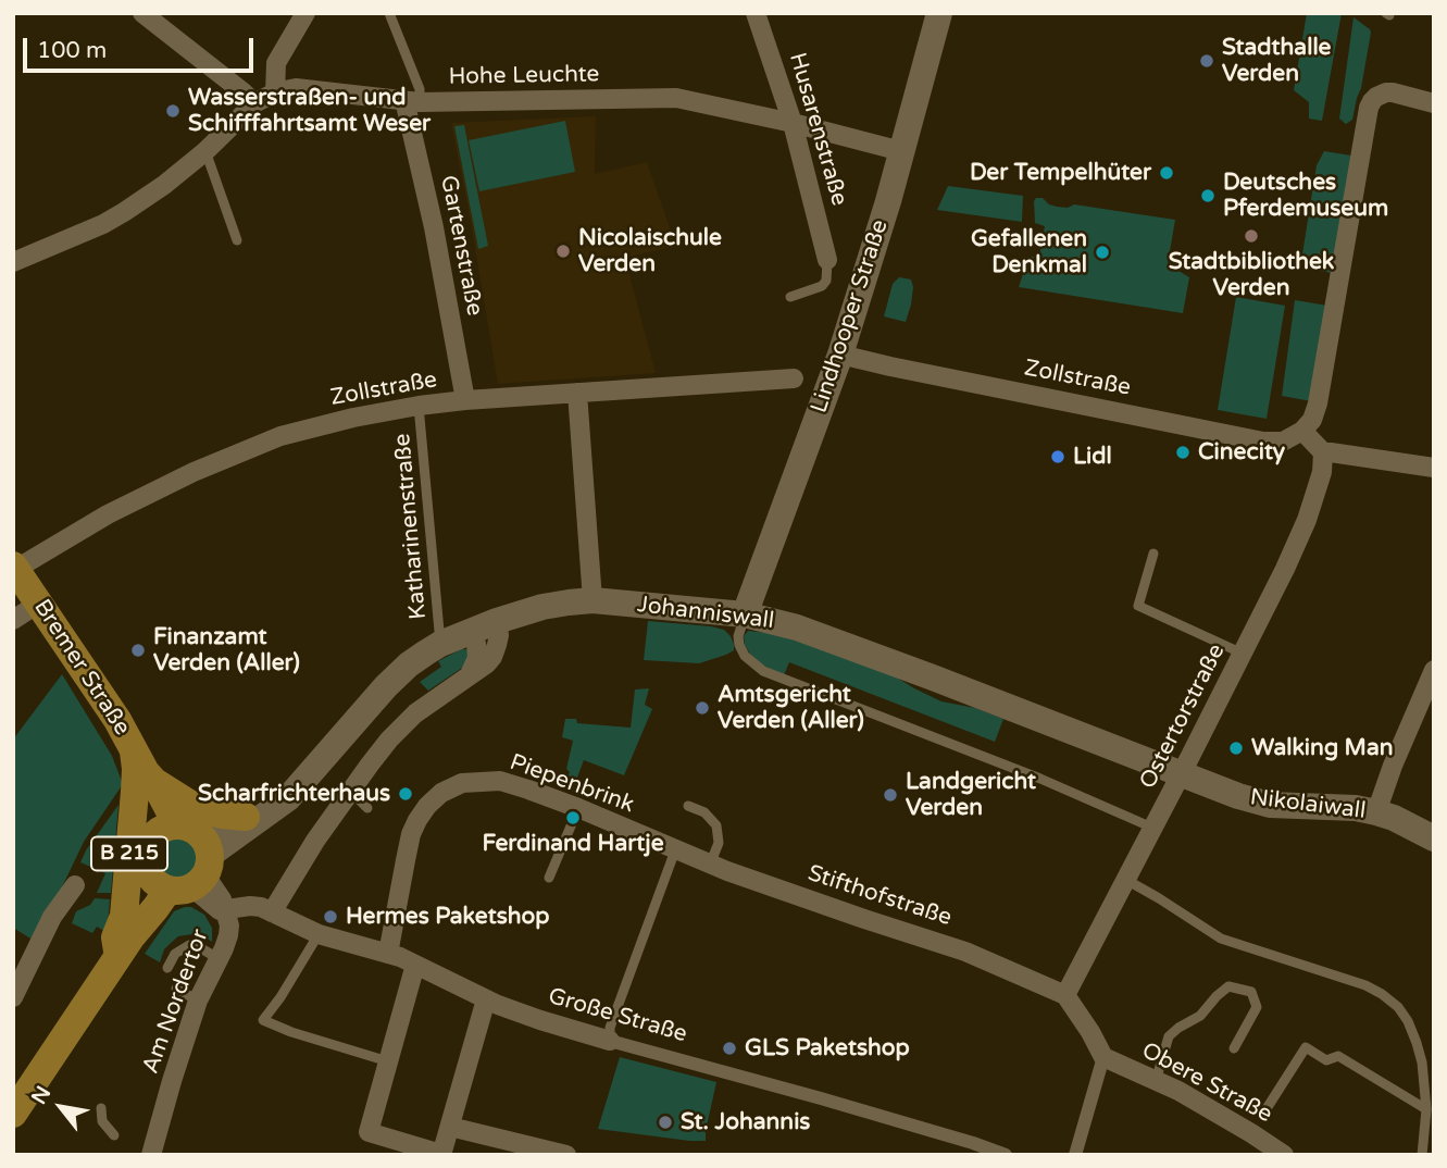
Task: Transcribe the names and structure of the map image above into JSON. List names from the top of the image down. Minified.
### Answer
{"streets":{"main road":["Lindhooper Straße","Johanniswall","Bremer Straße","Nikolaiwall","B 215"],"street":["Hohe Leuchte","Husarenstraße","Gartenstraße","Zollstraße","Ostertorstraße","Piepenbrink","Stifthofstraße","Am Nordertor","Große Straße","Obere Straße"],"lane":["Katharinenstraße"]},"crossings":[["Hohe Leuchte","Husarenstraße"],["Hohe Leuchte","Gartenstraße"],["Hohe Leuchte","Lindhooper Straße"],["Gartenstraße","Zollstraße"],["Lindhooper Straße","Zollstraße"],["Lindhooper Straße","Johanniswall"],["Zollstraße","Katharinenstraße"],["Zollstraße","Bremer Straße"],["Katharinenstraße","Johanniswall"],["Johanniswall","Bremer Straße"],["Johanniswall","Ostertorstraße"],["Johanniswall","Nikolaiwall"],["Johanniswall","B 215"],["Bremer Straße","B 215"],["Ostertorstraße","Nikolaiwall"],["Ostertorstraße","Stifthofstraße"],["Piepenbrink","Stifthofstraße"],["Piepenbrink","Große Straße"],["Am Nordertor","Große Straße"]],"places":["Stadthalle Verden","Wasserstraßen- und Schifffahrtsamt Weser","Der Tempelhüter","Deutsches Pferdemuseum","Stadtbibliothek Verden","Nicolaischule Verden","Gefallenen Denkmal","Cinecity","Lidl","Finanzamt Verden (Aller)","Amtsgericht Verden (Aller)","Walking Man","Scharfrichterhaus","Landgericht Verden","Ferdinand Hartje","Hermes Paketshop","GLS Paketshop","St. Johannis"],"scale_bar":"100 m","north":"top left"}
